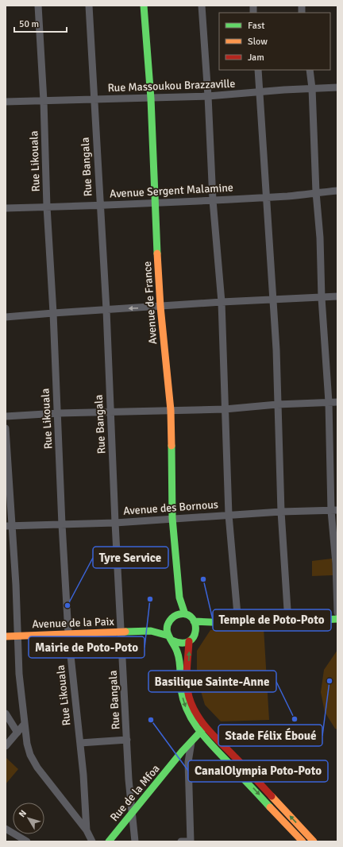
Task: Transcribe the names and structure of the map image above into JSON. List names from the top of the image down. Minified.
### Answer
{"streets":{"main road":["Avenue de France","Avenue de la Paix","Rue de la Mfoa"],"street":["Rue Massoukou Brazzaville","Rue Likouala","Rue Bangala","Avenue Sergent Malamine","Avenue des Bornous"]},"crossings":[["Rue Massoukou Brazzaville","Rue Likouala"],["Rue Massoukou Brazzaville","Rue Bangala"],["Rue Massoukou Brazzaville","Avenue de France"],["Rue Likouala","Avenue Sergent Malamine"],["Rue Likouala","Avenue des Bornous"],["Rue Likouala","Avenue de la Paix"],["Rue Bangala","Avenue Sergent Malamine"],["Rue Bangala","Avenue des Bornous"],["Rue Bangala","Avenue de la Paix"],["Rue Bangala","Rue de la Mfoa"],["Avenue Sergent Malamine","Avenue de France"],["Avenue de France","Avenue des Bornous"]],"places":["Temple de Poto-Poto","Mairie de Poto-Poto","Tyre Service","Stade Félix Éboué","Basilique Sainte-Anne","CanalOlympia Poto-Poto"],"legend":["Fast","Slow","Jam"],"scale_bar":"50 m","north":"top left"}
